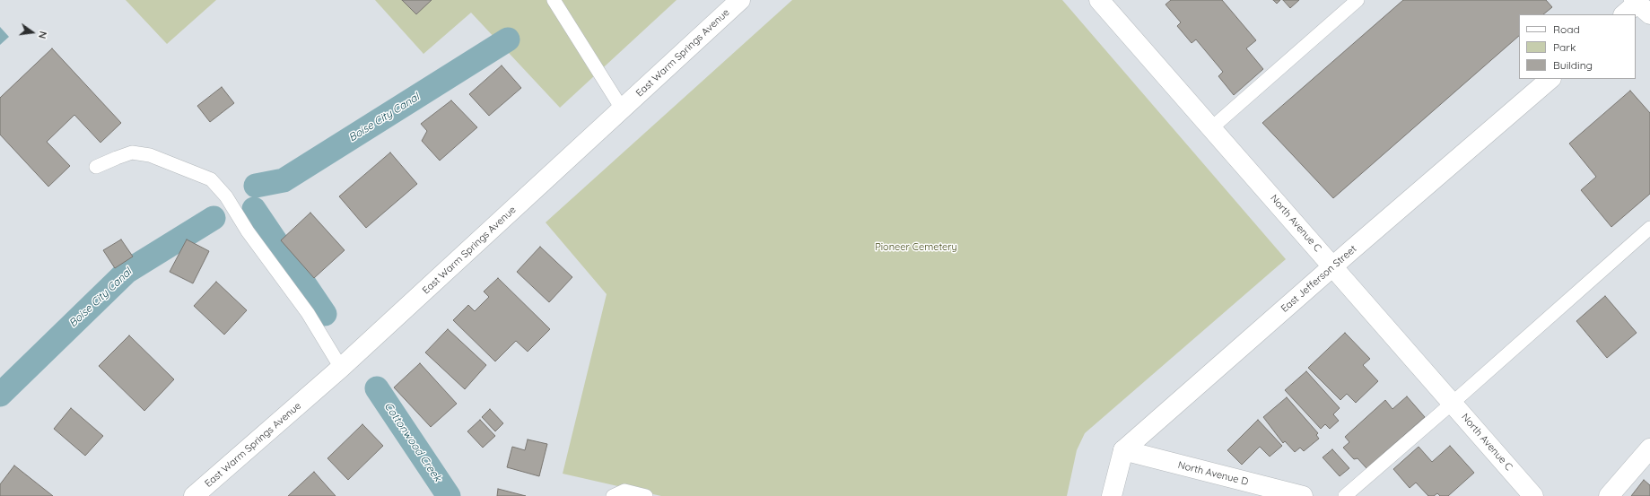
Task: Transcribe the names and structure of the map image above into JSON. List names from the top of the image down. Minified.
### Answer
{"streets":{"street":["East Warm Springs Avenue","North Avenue C","East Jefferson Street","North Avenue D"]},"crossings":[["North Avenue C","East Jefferson Street"],["East Jefferson Street","North Avenue D"]],"water":["Boise City Canal","Cottonwood Creek"],"parks":["Pioneer Cemetery"],"legend":["Road","Park","Building"],"north":"right"}
